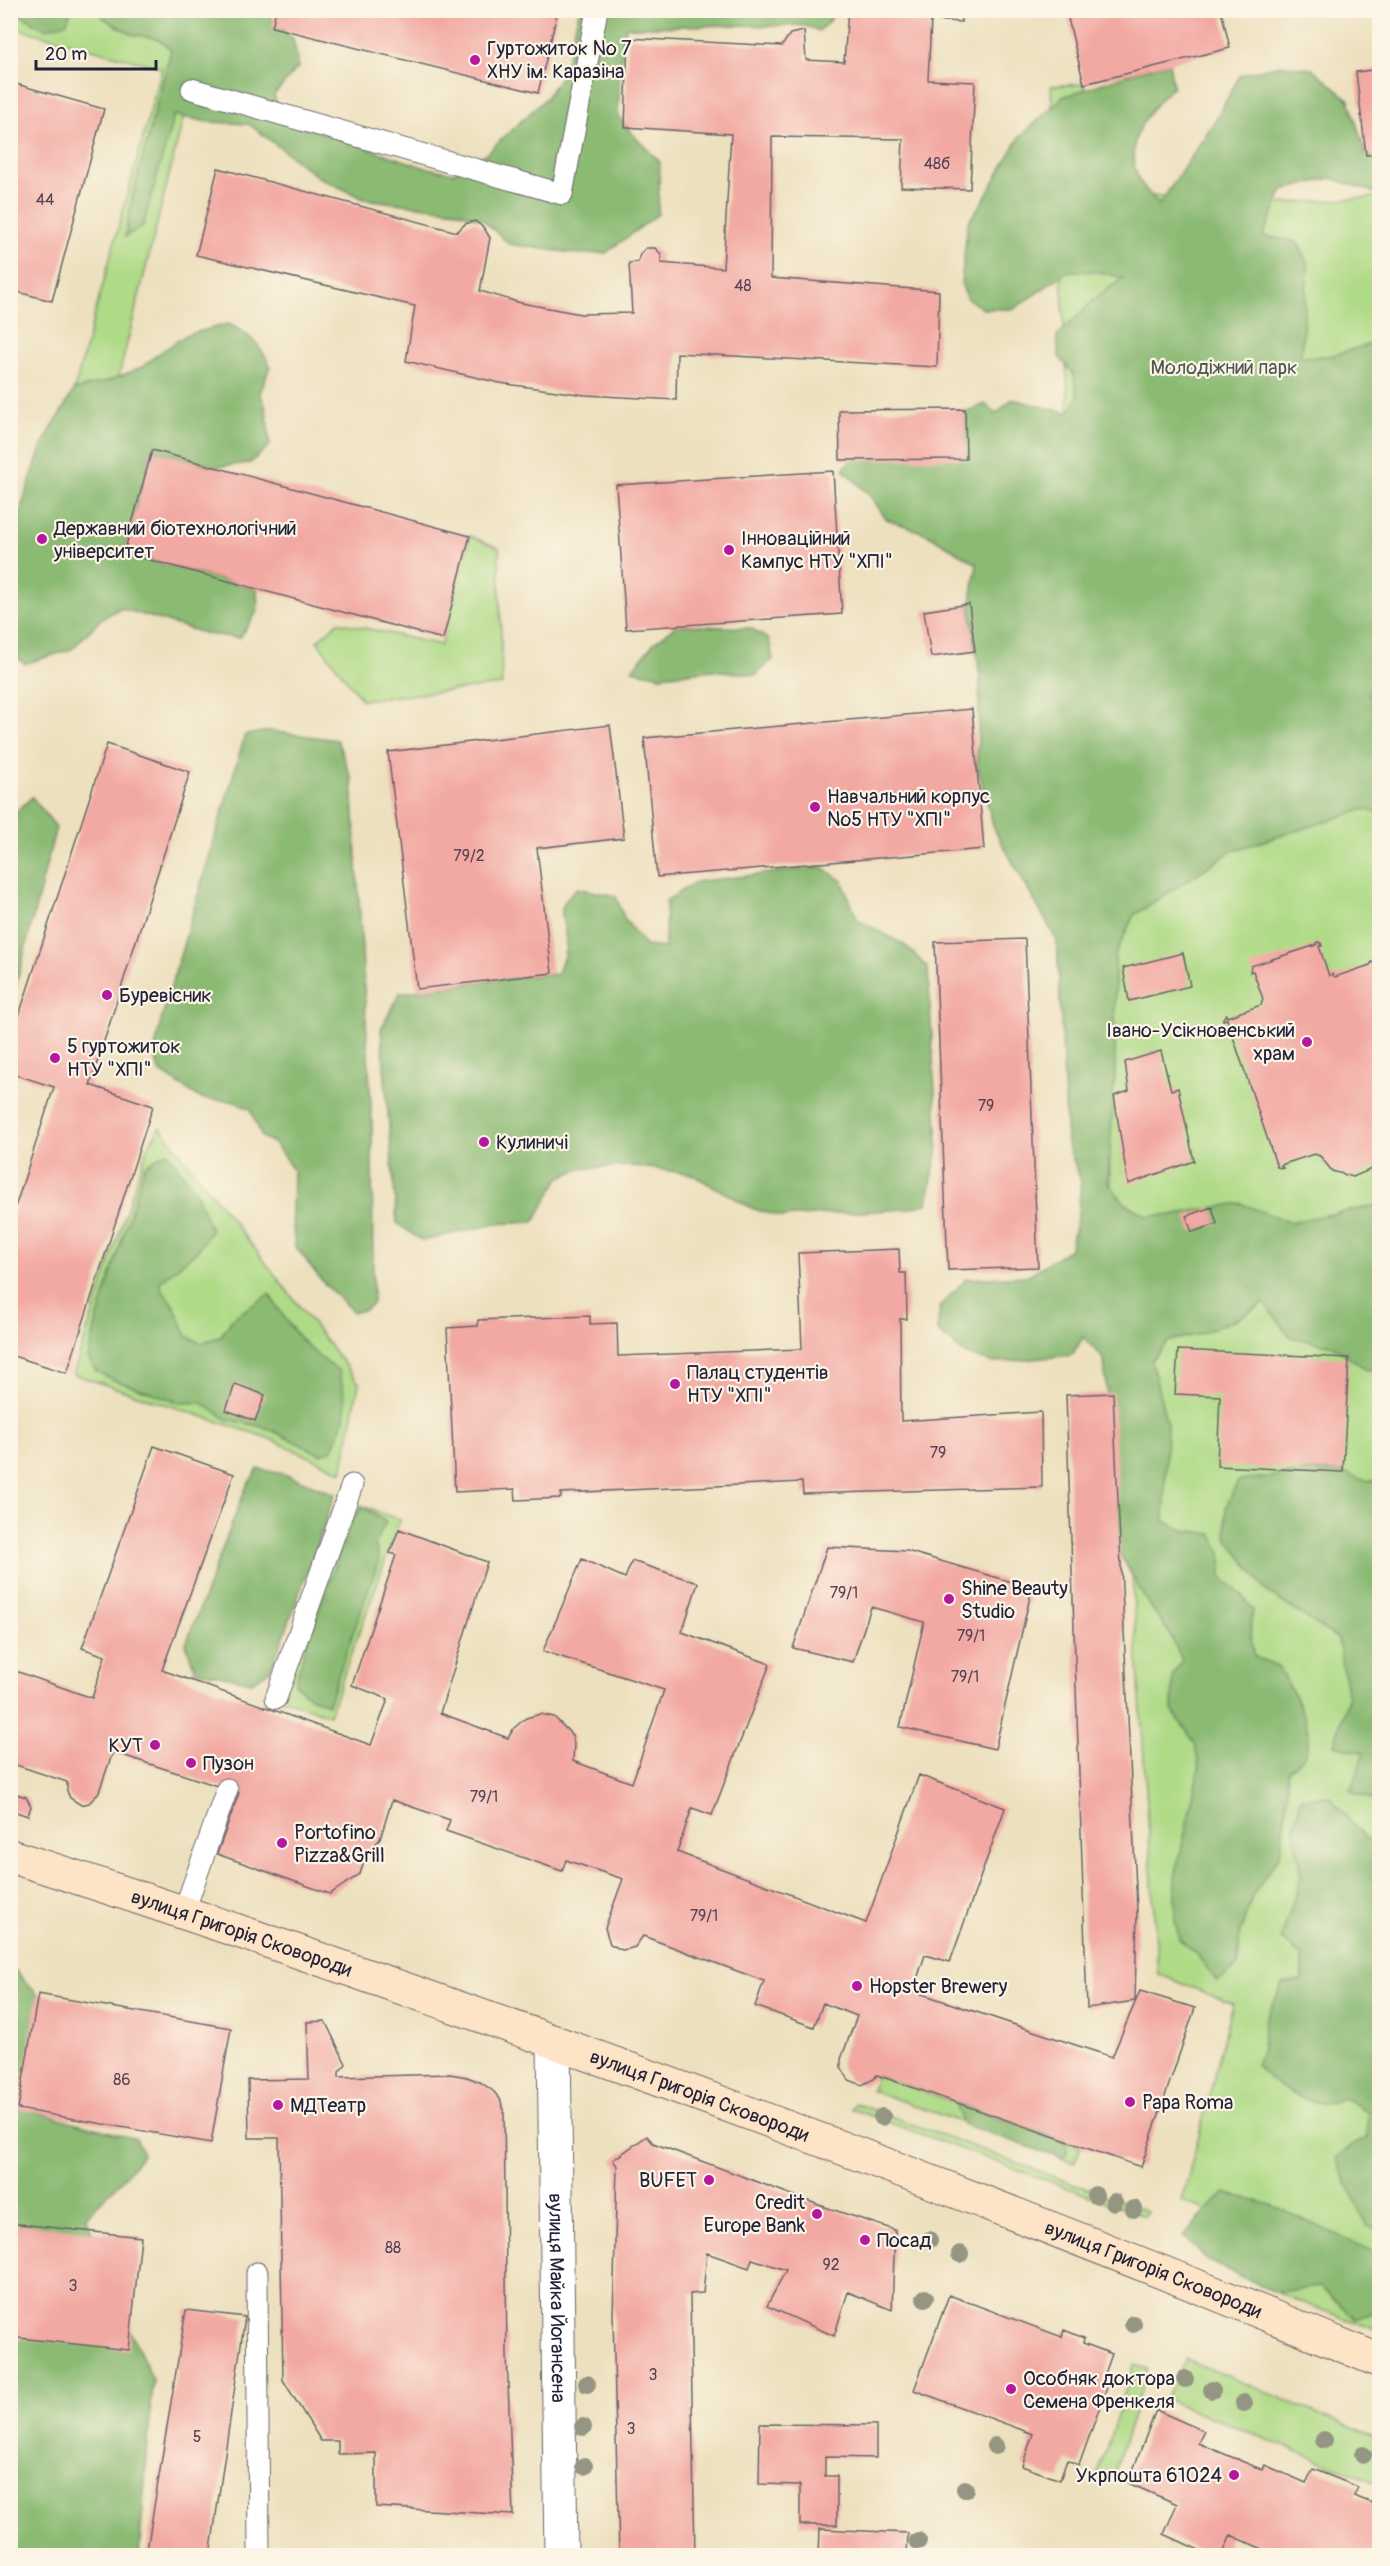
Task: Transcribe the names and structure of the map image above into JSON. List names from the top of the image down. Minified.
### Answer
{"streets":{"main road":["вулиця Григорія Сковороди"],"street":["вулиця Майка Йогансена"]},"crossings":[["вулиця Григорія Сковороди","вулиця Майка Йогансена"]],"parks":["Молодіжний парк"],"places":["Гуртожиток № 7 ХНУ ім. Каразіна","Державний біотехнологічний університет","Інноваційний Кампус НТУ \"ХПІ\"","Навчальний корпус №5 НТУ \"ХПІ\"","Буревісник","Івано-Усікновенський храм","5 гуртожиток НТУ \"ХПІ\"","Кулиничі","Палац студентів НТУ \"ХПІ\"","Shine Beauty Studio","КУТ","Пузон","Portofino Pizza&Grill","Hopster Brewery","Papa Roma","МДТеатр","BUFET","Credit Europe Bank","Посад","Особняк доктора Семена Френкеля","Укрпошта 61024"],"house_numbers":["48б","44","48","79/2","79","79","79/1","79/1","79/1","79/1","79/1","86","88","92","3","3","3","5"],"scale_bar":"20 m"}
